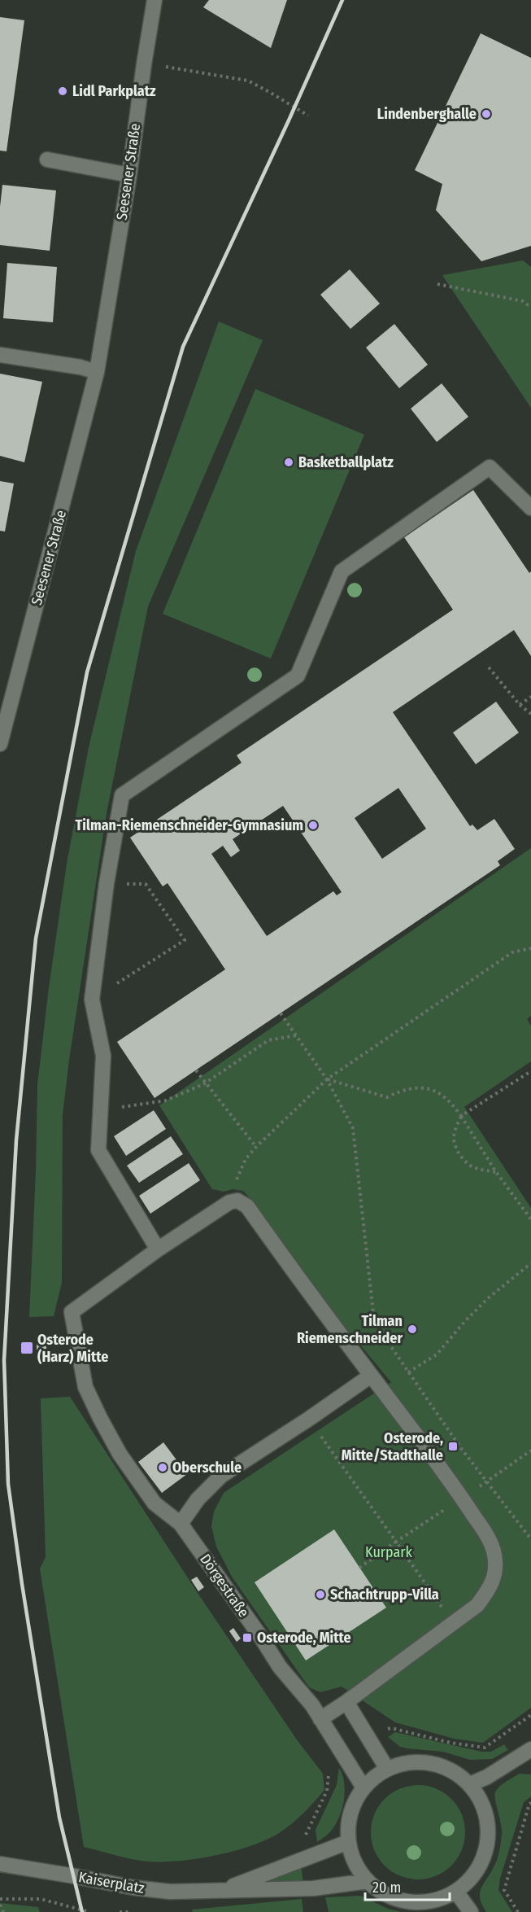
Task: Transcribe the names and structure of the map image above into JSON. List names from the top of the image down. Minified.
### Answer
{"streets":{"street":["Seesener Straße","Dörgestraße","Kaiserplatz"]},"crossings":[["Dörgestraße","Kaiserplatz"]],"parks":["Kurpark"],"places":{"other":["Lidl Parkplatz","Lindenberghalle","Basketballplatz","Tilman-Riemenschneider-Gymnasium","Tilman Riemenschneider","Oberschule","Schachtrupp-Villa"],"transit":["Osterode (Harz) Mitte","Osterode, Mitte/Stadthalle","Osterode, Mitte"]},"scale_bar":"20 m"}
